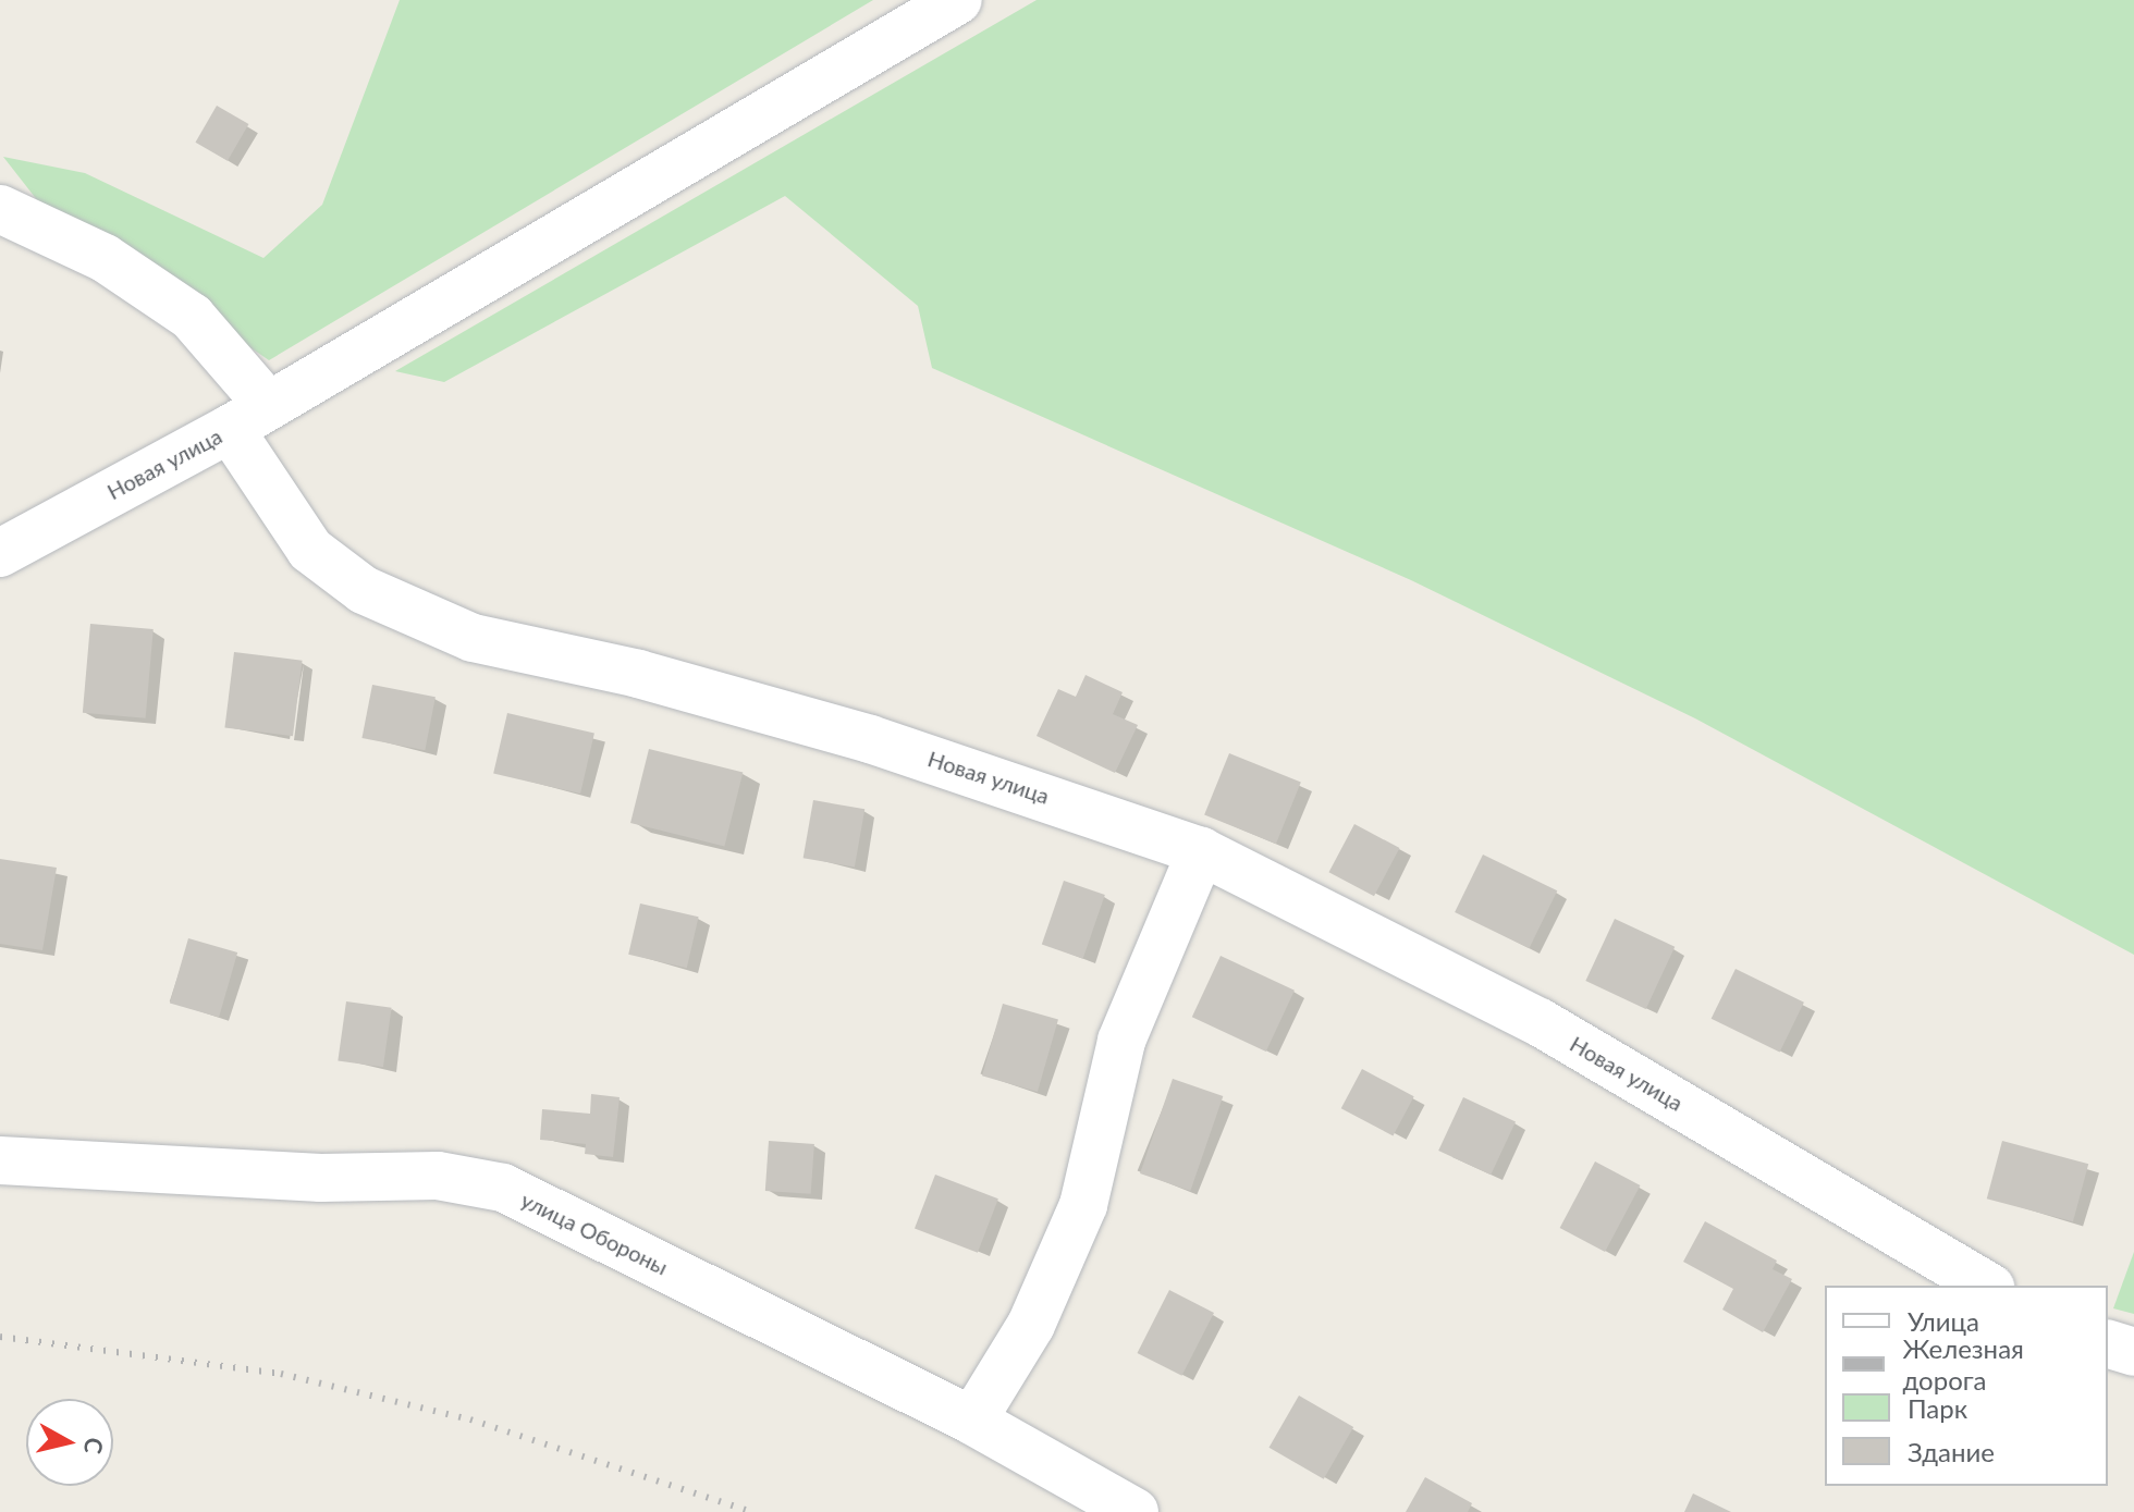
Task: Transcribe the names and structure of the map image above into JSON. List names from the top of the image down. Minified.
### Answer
{"streets":{"street":["Новая улица","улица Обороны"]},"legend":["Улица","Железная дорога","Парк","Здание"],"north":"right"}
